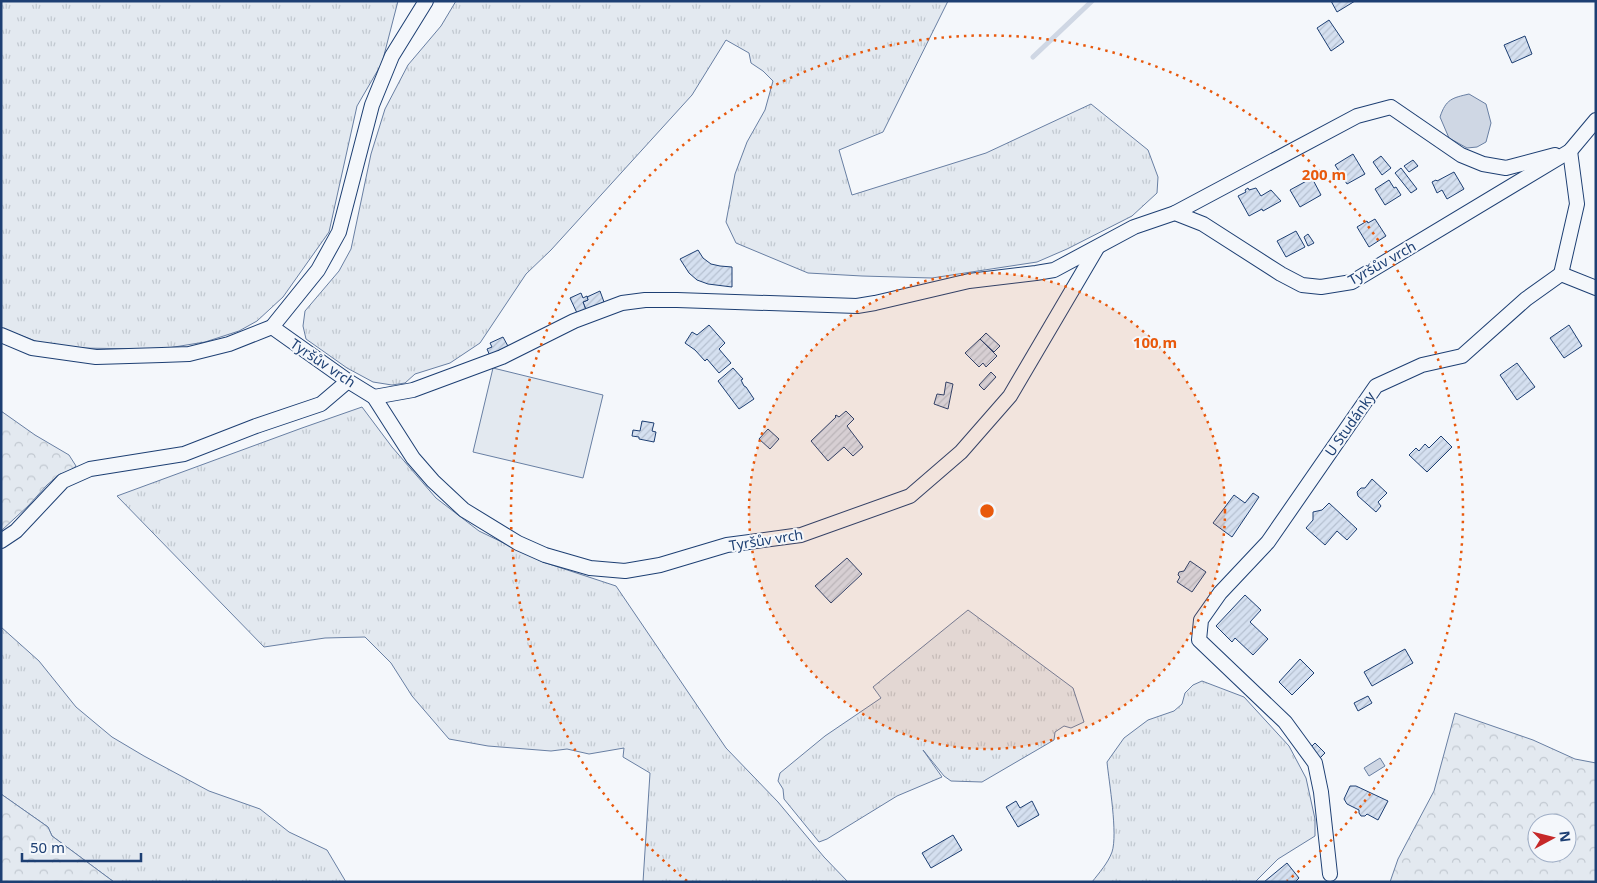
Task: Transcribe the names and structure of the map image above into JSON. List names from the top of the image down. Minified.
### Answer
{"streets":{"street":["Tyršův vrch","U Studánky"]},"scale_bar":"50 m","north":"right","rings":["200 m","100 m"]}
